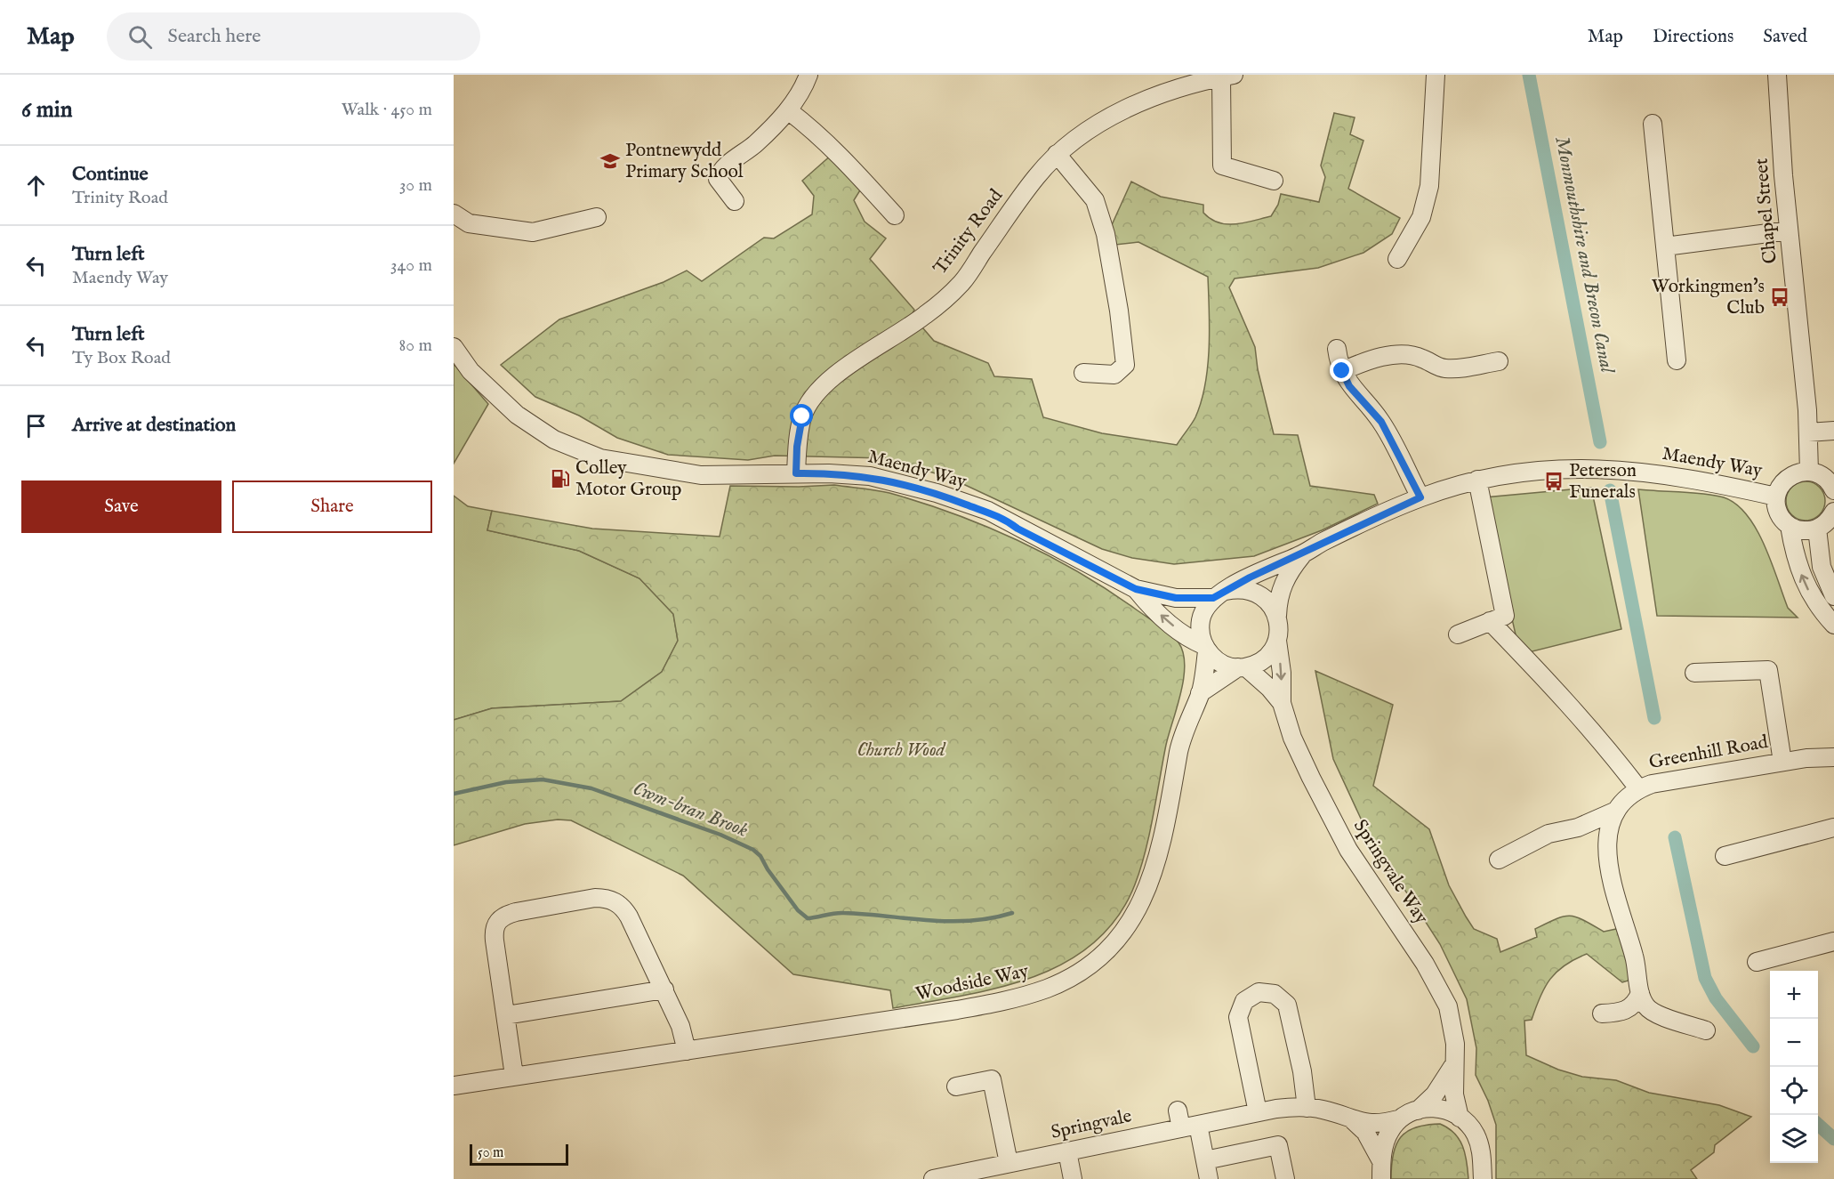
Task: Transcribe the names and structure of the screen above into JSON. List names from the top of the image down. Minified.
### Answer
{"streets":{"street":["Chapel Street","Trinity Road","Maendy Way","Greenhill Road","Springvale Way","Woodside Way","Springvale"]},"crossings":[["Chapel Street","Maendy Way"],["Trinity Road","Maendy Way"],["Maendy Way","Springvale Way"],["Maendy Way","Woodside Way"],["Springvale Way","Woodside Way"]],"water":["Monmouthshire and Brecon Canal","Cwm-bran Brook"],"parks":["Church Wood"],"places":{"school or university":["Pontnewydd Primary School"],"bus stop":["Workingmen's Club","Peterson Funerals"],"fuel station":["Colley Motor Group"]},"scale_bar":"50 m","page":{"header":"Map","search":"Search here","nav":["Map","Directions","Saved"],"heading":["6 min","Walk · 450 m"],"list":[["Continue","Trinity Road","30 m"],["Turn left","Maendy Way","340 m"],["Turn left","Ty Box Road","80 m"],"Arrive at destination"],"buttons":["Save","Share"],"map_buttons":["+","−"],"scale":"50 m"}}
